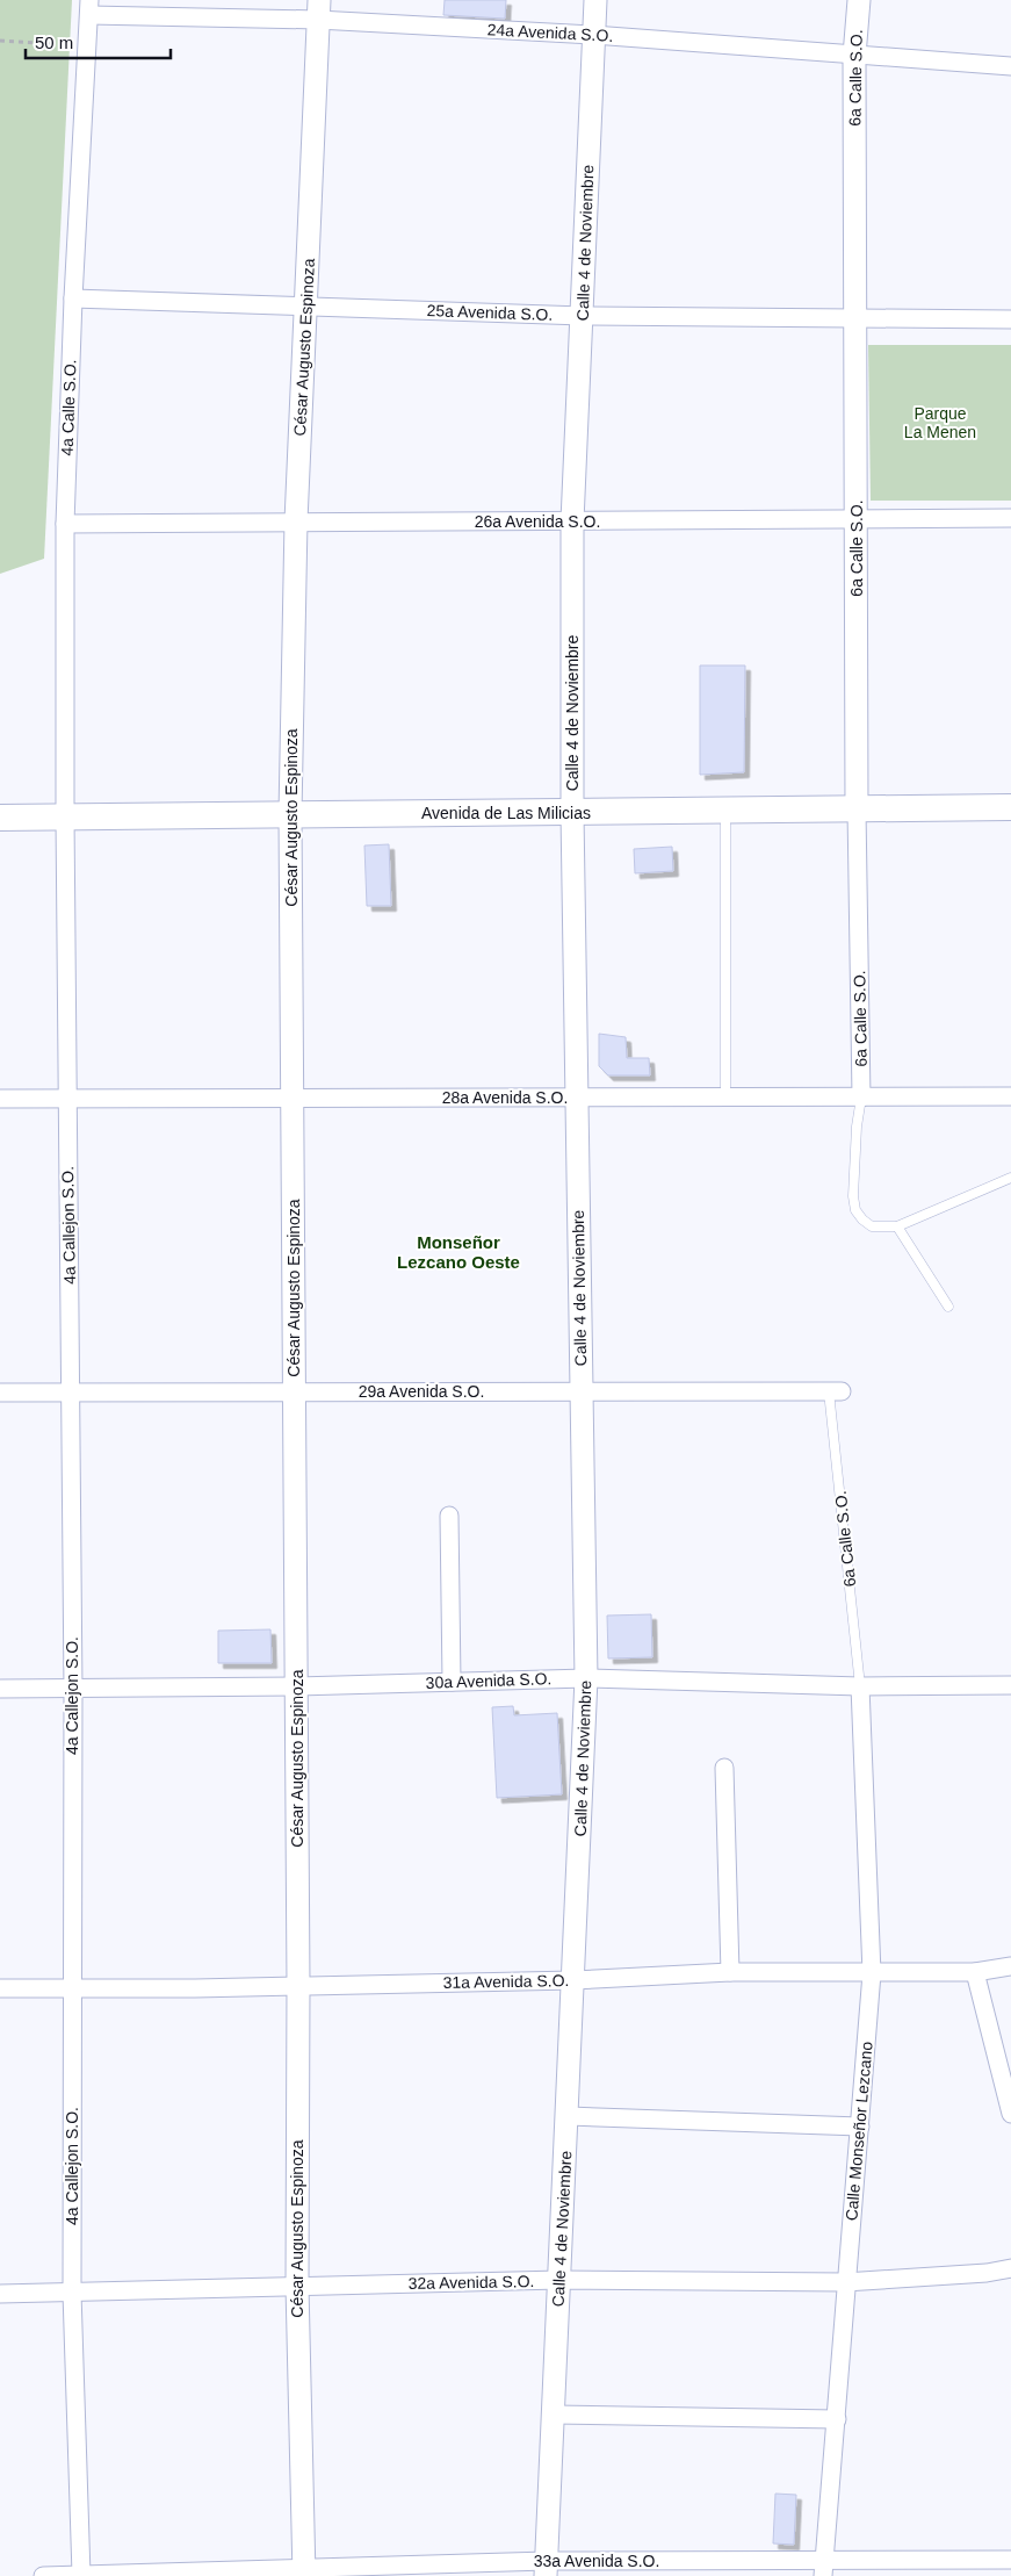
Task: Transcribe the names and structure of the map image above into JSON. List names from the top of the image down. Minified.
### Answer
{"streets":{"main road":["Avenida de Las Milicias"],"street":["24a Avenida S.O.","6a Calle S.O.","Calle 4 de Noviembre","25a Avenida S.O.","César Augusto Espinoza","4a Calle S.O.","26a Avenida S.O.","28a Avenida S.O.","4a Callejon S.O.","29a Avenida S.O.","30a Avenida S.O.","31a Avenida S.O.","Calle Monseñor Lezcano","32a Avenida S.O.","33a Avenida S.O."]},"crossings":[["24a Avenida S.O.","6a Calle S.O."],["24a Avenida S.O.","Calle 4 de Noviembre"],["24a Avenida S.O.","César Augusto Espinoza"],["24a Avenida S.O.","4a Calle S.O."],["6a Calle S.O.","25a Avenida S.O."],["6a Calle S.O.","26a Avenida S.O."],["6a Calle S.O.","Avenida de Las Milicias"],["6a Calle S.O.","28a Avenida S.O."],["6a Calle S.O.","29a Avenida S.O."],["6a Calle S.O.","30a Avenida S.O."],["6a Calle S.O.","Calle Monseñor Lezcano"],["Calle 4 de Noviembre","25a Avenida S.O."],["Calle 4 de Noviembre","26a Avenida S.O."],["Calle 4 de Noviembre","Avenida de Las Milicias"],["Calle 4 de Noviembre","28a Avenida S.O."],["Calle 4 de Noviembre","29a Avenida S.O."],["Calle 4 de Noviembre","30a Avenida S.O."],["Calle 4 de Noviembre","31a Avenida S.O."],["Calle 4 de Noviembre","32a Avenida S.O."],["Calle 4 de Noviembre","33a Avenida S.O."],["25a Avenida S.O.","César Augusto Espinoza"],["25a Avenida S.O.","4a Calle S.O."],["César Augusto Espinoza","26a Avenida S.O."],["César Augusto Espinoza","Avenida de Las Milicias"],["César Augusto Espinoza","28a Avenida S.O."],["César Augusto Espinoza","29a Avenida S.O."],["César Augusto Espinoza","30a Avenida S.O."],["César Augusto Espinoza","31a Avenida S.O."],["César Augusto Espinoza","32a Avenida S.O."],["César Augusto Espinoza","33a Avenida S.O."],["4a Calle S.O.","26a Avenida S.O."],["4a Calle S.O.","Avenida de Las Milicias"],["4a Calle S.O.","4a Callejon S.O."],["Avenida de Las Milicias","4a Callejon S.O."],["28a Avenida S.O.","4a Callejon S.O."],["4a Callejon S.O.","29a Avenida S.O."],["4a Callejon S.O.","30a Avenida S.O."],["4a Callejon S.O.","31a Avenida S.O."],["4a Callejon S.O.","32a Avenida S.O."],["4a Callejon S.O.","33a Avenida S.O."],["30a Avenida S.O.","Calle Monseñor Lezcano"],["31a Avenida S.O.","Calle Monseñor Lezcano"],["Calle Monseñor Lezcano","32a Avenida S.O."],["Calle Monseñor Lezcano","33a Avenida S.O."]],"districts":["Monseñor Lezcano Oeste"],"parks":["Parque La Menen"],"scale_bar":"50 m"}
